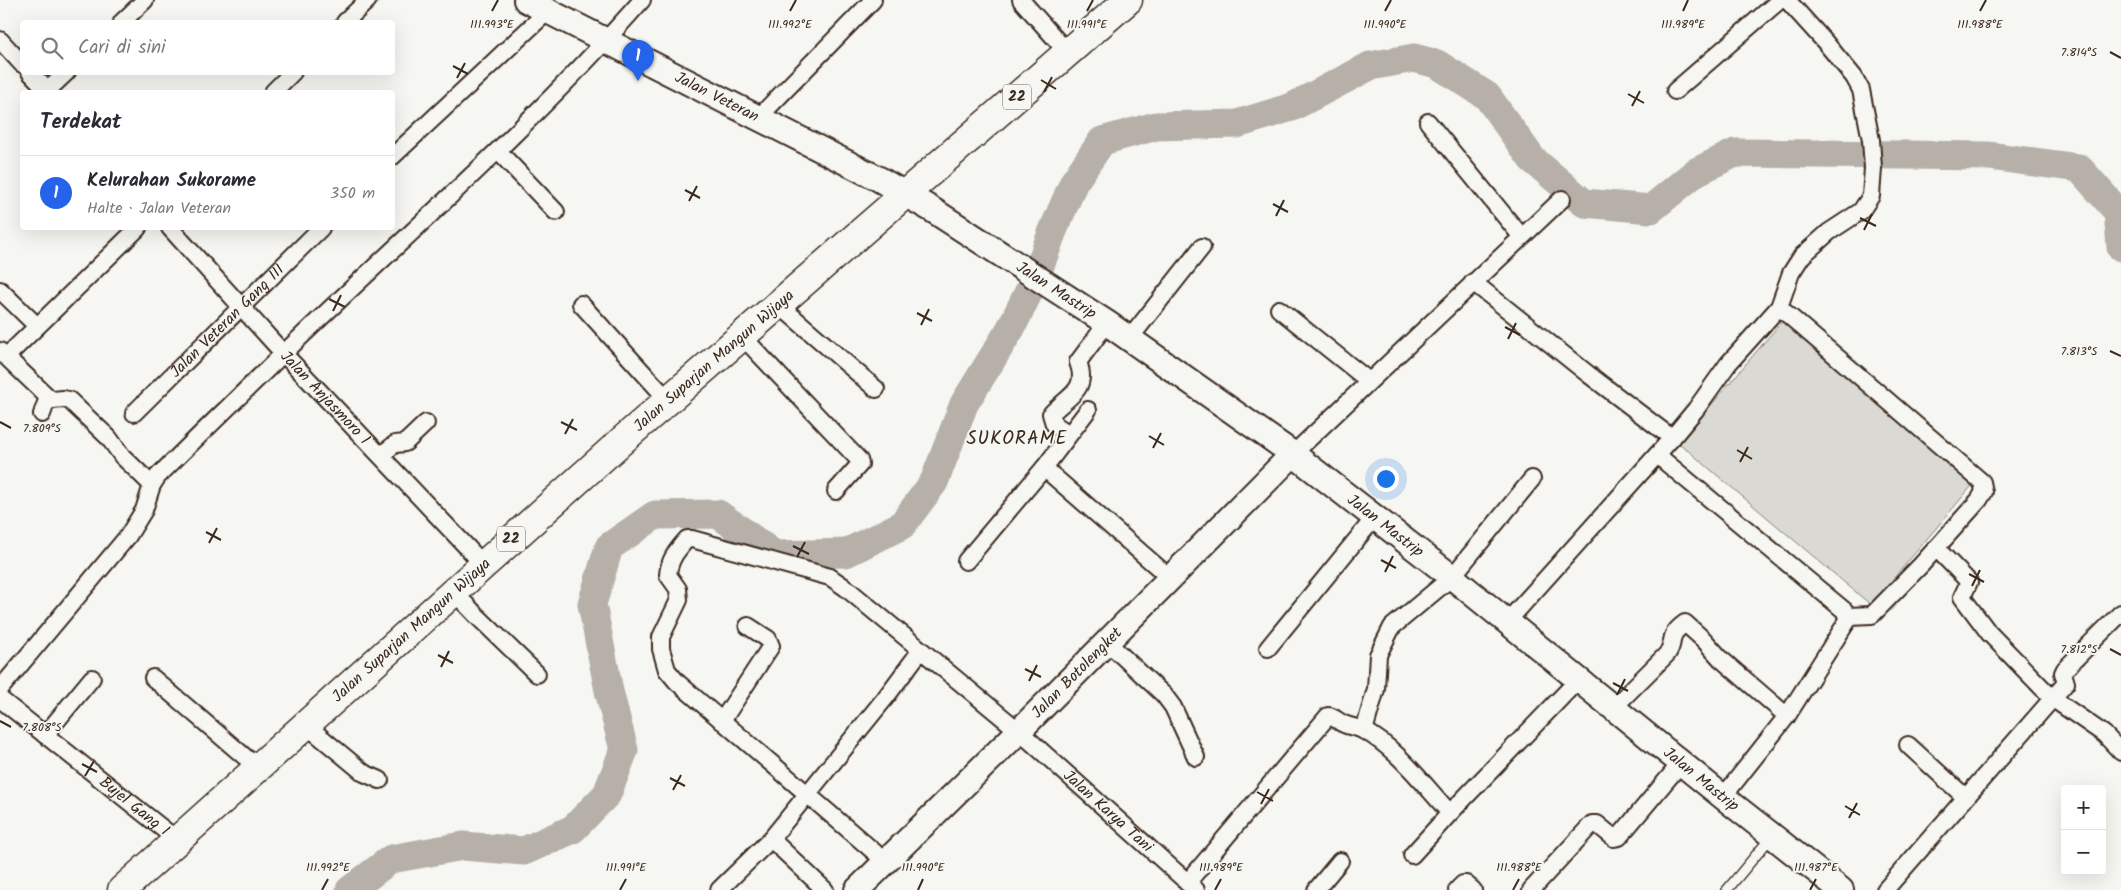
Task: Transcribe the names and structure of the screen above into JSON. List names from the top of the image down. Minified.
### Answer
{"streets":{"highway":["22","Jalan Suparjan Mangun Wijaya"],"street":["Jalan Veteran","Jalan Mastrip","Jalan Veteran Gang III","Jalan Anjasmoro 1","Jalan Botolengket","Bujel Gang I","Jalan Karya Tani"]},"crossings":[["Jalan Veteran","22"],["Jalan Veteran","Jalan Mastrip"],["Jalan Veteran","Jalan Suparjan Mangun Wijaya"],["22","Jalan Mastrip"],["22","Jalan Suparjan Mangun Wijaya"],["Jalan Mastrip","Jalan Suparjan Mangun Wijaya"],["Jalan Mastrip","Jalan Botolengket"],["Jalan Veteran Gang III","Jalan Anjasmoro 1"],["Jalan Suparjan Mangun Wijaya","Jalan Anjasmoro 1"],["Jalan Suparjan Mangun Wijaya","Bujel Gang I"],["Jalan Botolengket","Jalan Karya Tani"]],"districts":["SUKORAME"],"page":{"search":"Cari di sini","pins":"1","heading":"Terdekat","list":[{"mark":"1","name":"Kelurahan Sukorame","note":"Halte · Jalan Veteran","value":"350 m"}],"map_buttons":["+","−"]},"coordinates":["111.993°E","111.992°E","111.991°E","111.990°E","111.989°E","111.988°E","7.814°S","7.813°S","7.809°S","7.812°S","7.808°S","111.987°E"]}
